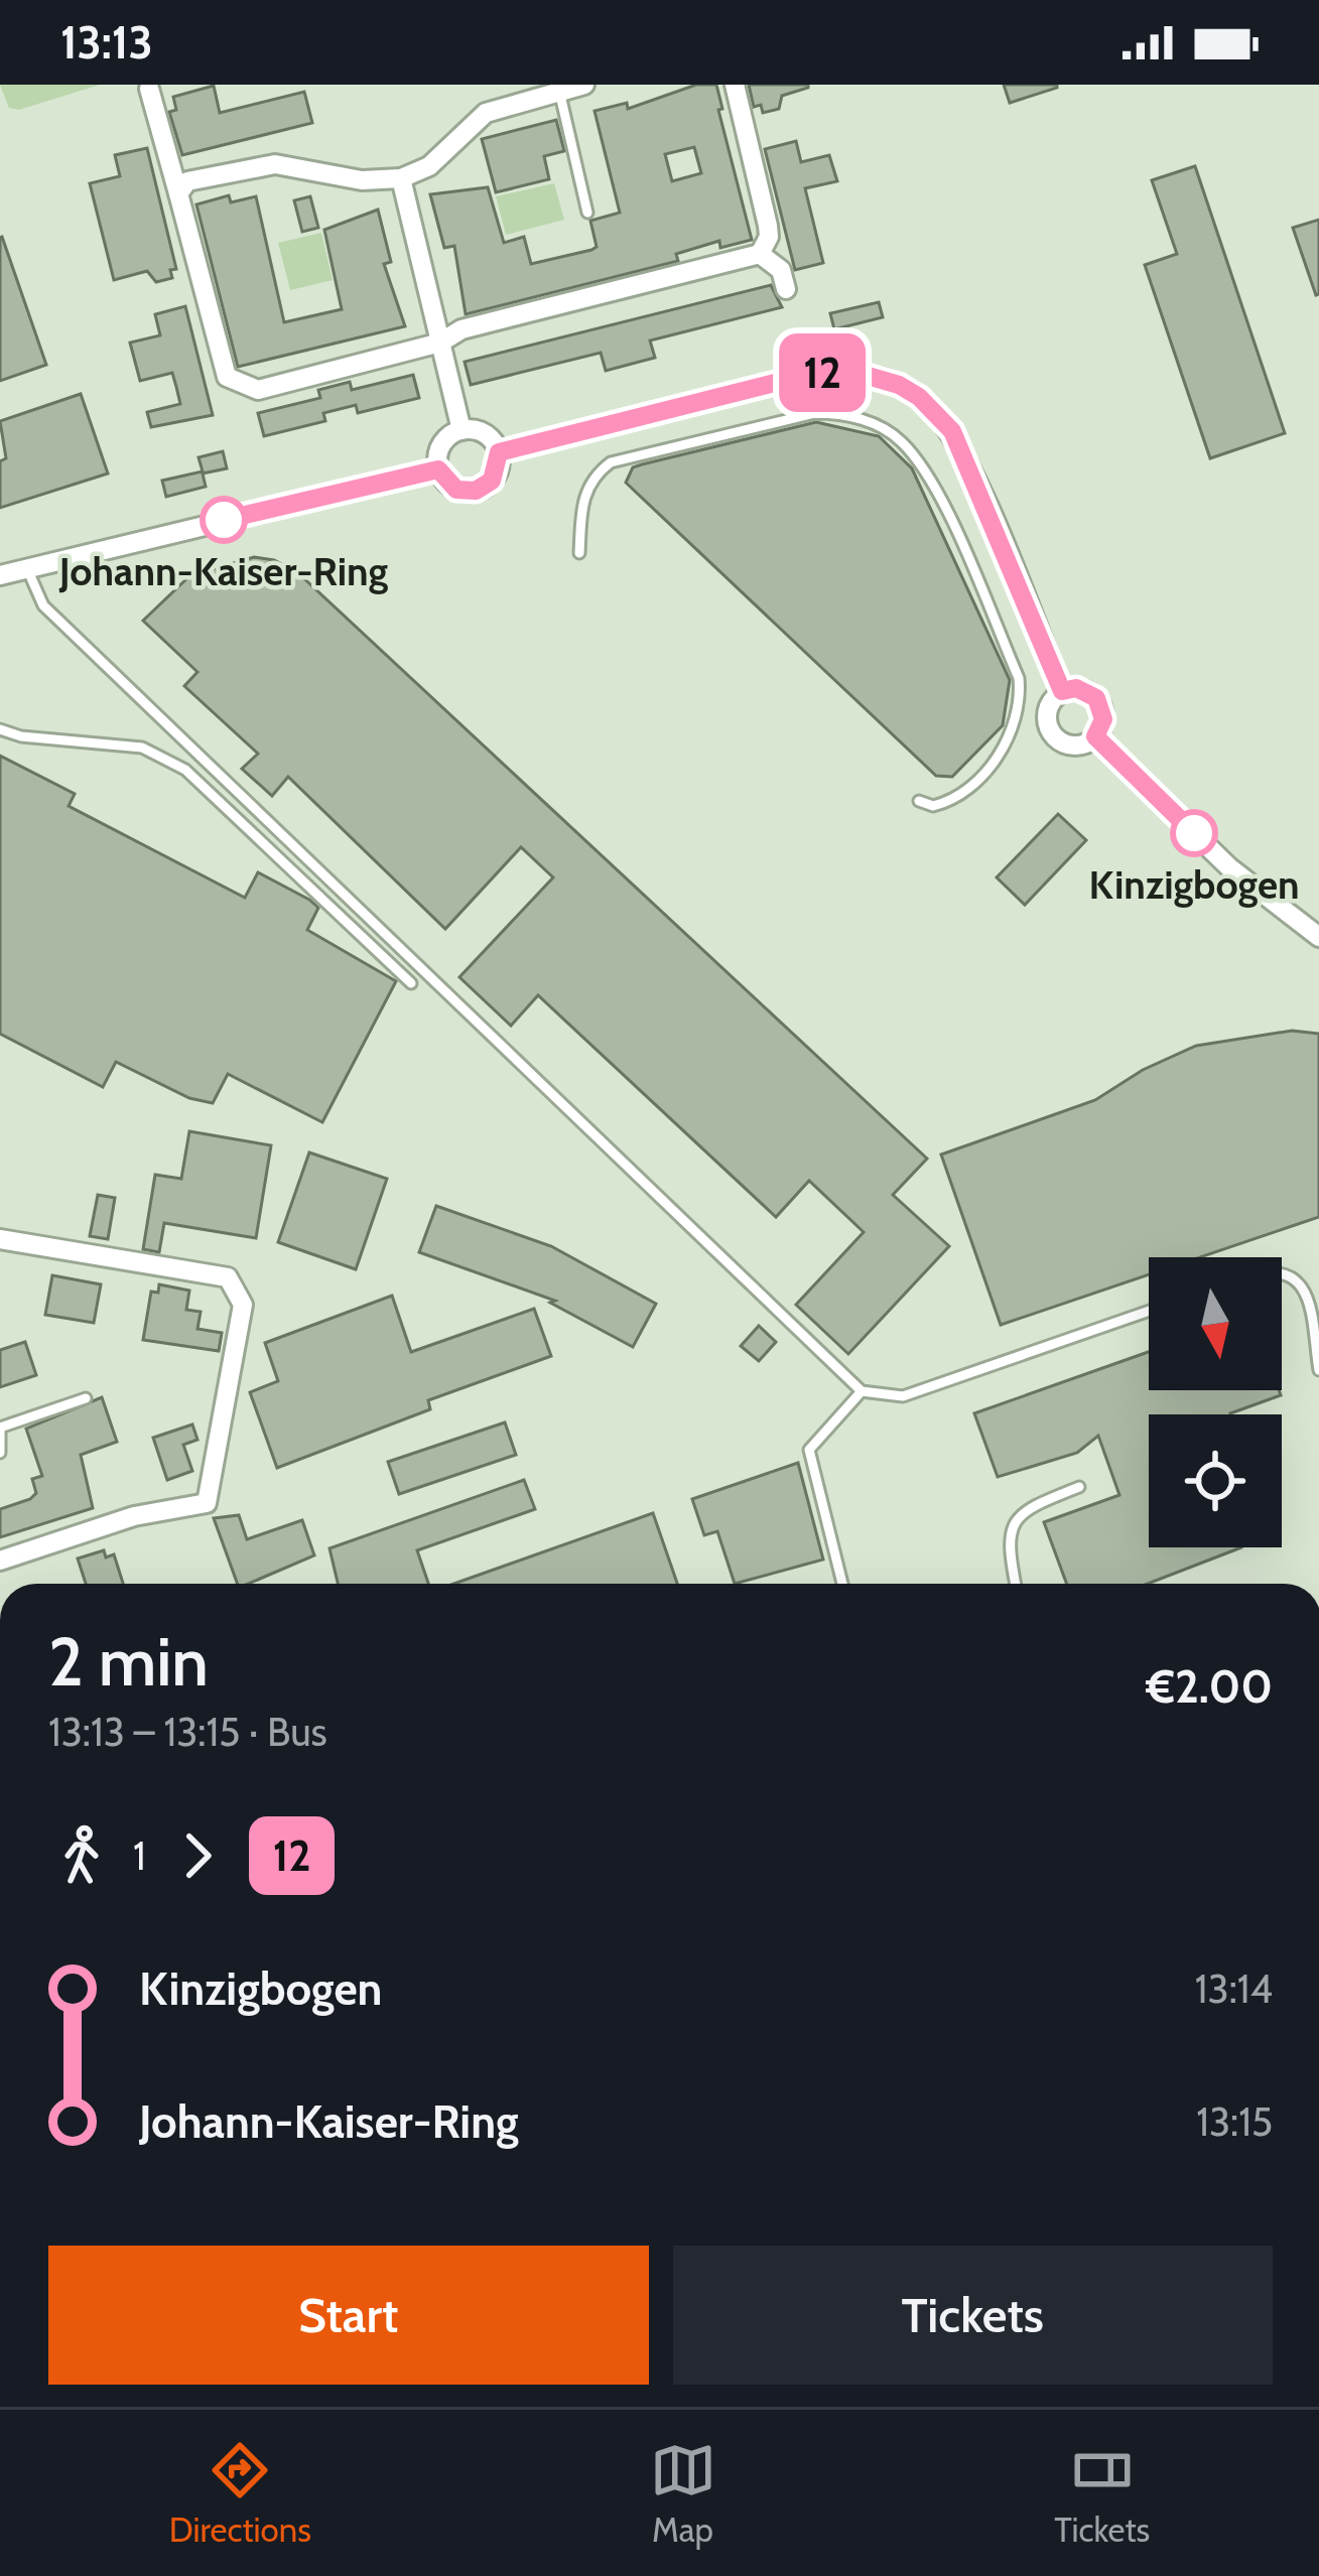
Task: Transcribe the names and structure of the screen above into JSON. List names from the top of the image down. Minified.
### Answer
{"places":["Johann-Kaiser-Ring","Kinzigbogen"],"lines":["bus line 12"],"north":"bottom","page":{"status":"13:13","on_map":"12","heading":["2 min","13:13 – 13:15 · Bus","€2.00"],"legs":["1","12"],"list":[{"name":"Kinzigbogen","value":"13:14"},{"name":"Johann-Kaiser-Ring","value":"13:15"}],"buttons":["Start","Tickets"],"tabs":["Directions","Map","Tickets"]}}
